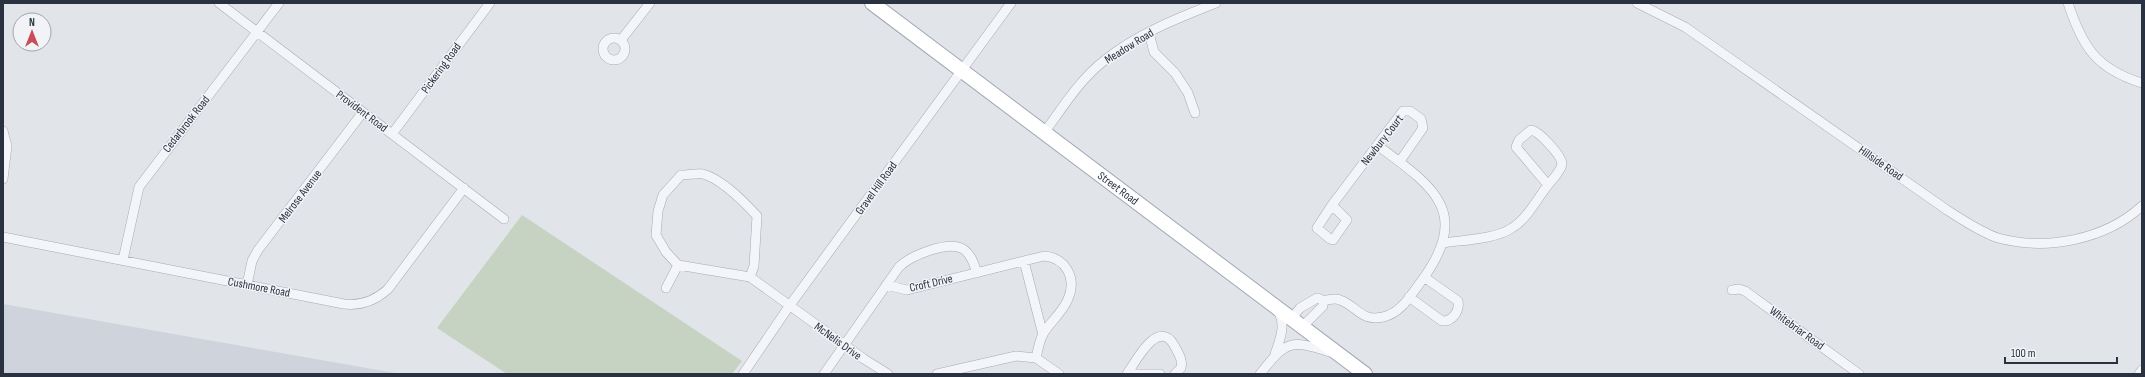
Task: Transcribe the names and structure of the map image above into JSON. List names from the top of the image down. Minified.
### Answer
{"streets":{"main road":["Street Road"],"street":["Meadow Road","Pickering Road","Provident Road","Cedarbrook Road","Newbury Court","Hillside Road","Gravel Hill Road","Melrose Avenue","Croft Drive","Cushmore Road","Whitebriar Road","McNelis Drive"]},"crossings":[["Meadow Road","Street Road"],["Pickering Road","Provident Road"],["Provident Road","Cedarbrook Road"],["Provident Road","Melrose Avenue"],["Provident Road","Cushmore Road"],["Cedarbrook Road","Cushmore Road"],["Gravel Hill Road","Street Road"],["Gravel Hill Road","McNelis Drive"],["Melrose Avenue","Cushmore Road"],["Croft Drive","McNelis Drive"]],"scale_bar":"100 m","north":"top"}
